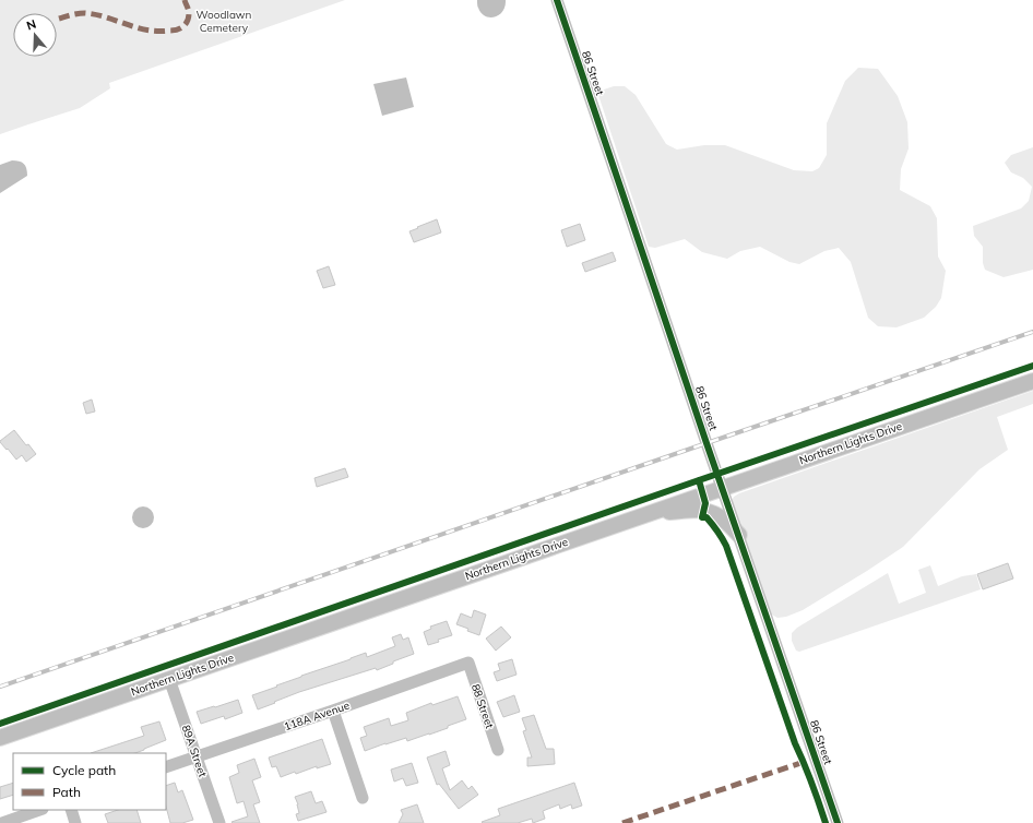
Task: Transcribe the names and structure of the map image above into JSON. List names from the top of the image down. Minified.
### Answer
{"streets":{"main road":["Northern Lights Drive"],"street":["86 Street","88 Street","118A Avenue","89A Street"]},"crossings":[["86 Street","Northern Lights Drive"],["Northern Lights Drive","89A Street"],["88 Street","118A Avenue"],["118A Avenue","89A Street"]],"parks":["Woodlawn Cemetery"],"legend":["Cycle path","Path"],"north":"top"}
